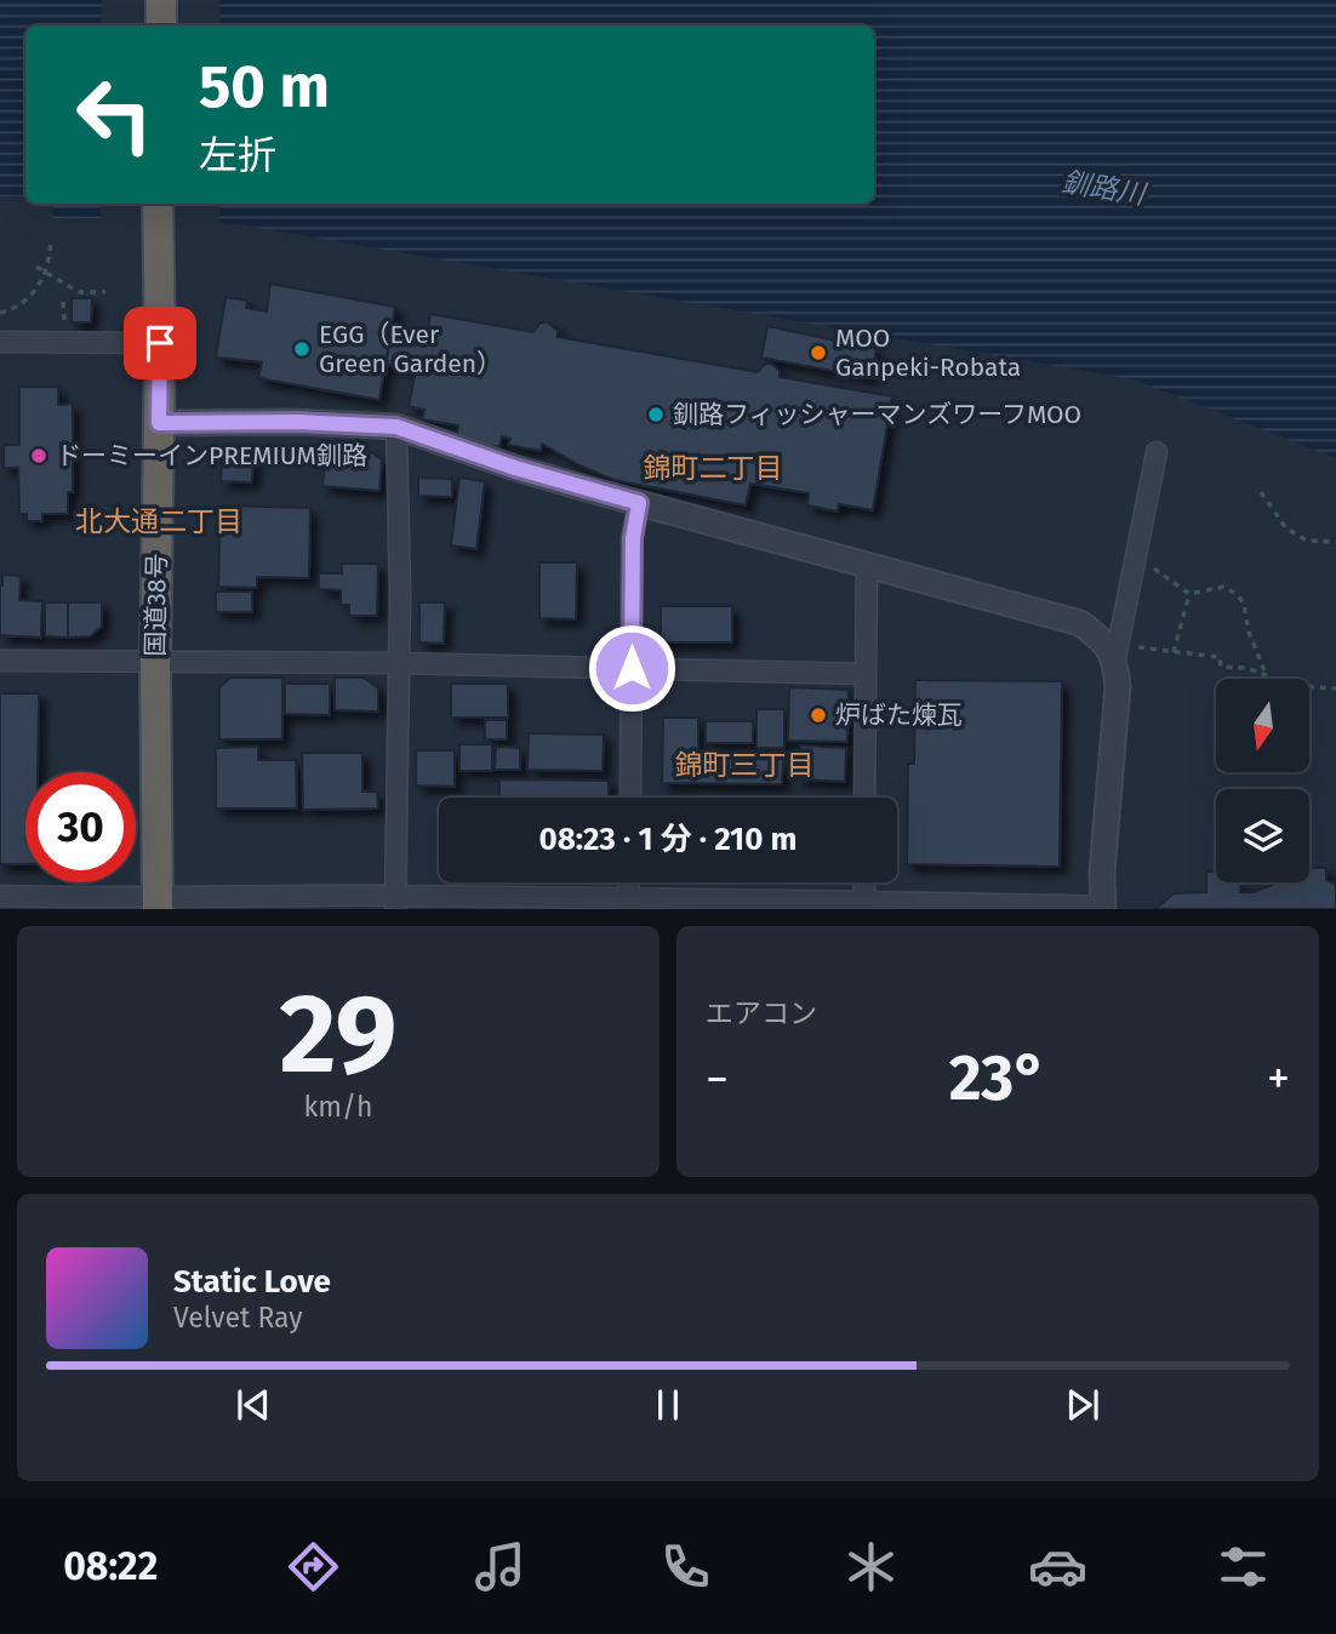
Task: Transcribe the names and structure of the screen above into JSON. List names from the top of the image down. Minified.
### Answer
{"streets":{"highway":["国道38号"]},"districts":["錦町二丁目","北大通二丁目","錦町三丁目"],"water":["釧路川"],"places":["EGG（Ever Green Garden）","MOO Ganpeki-Robata","釧路フィッシャーマンズワーフMOO","ドーミーインPREMIUM釧路","炉ばた煉瓦"],"north":"bottom","page":{"turn":["50 m","左折"],"limit":"30","trip":"08:23 · 1 分 · 210 m","tile":[["29","km/h"],"エアコン"],"heat":["−","23°","+"],"song":["Static Love","Velvet Ray"],"tabs":"08:22"}}
